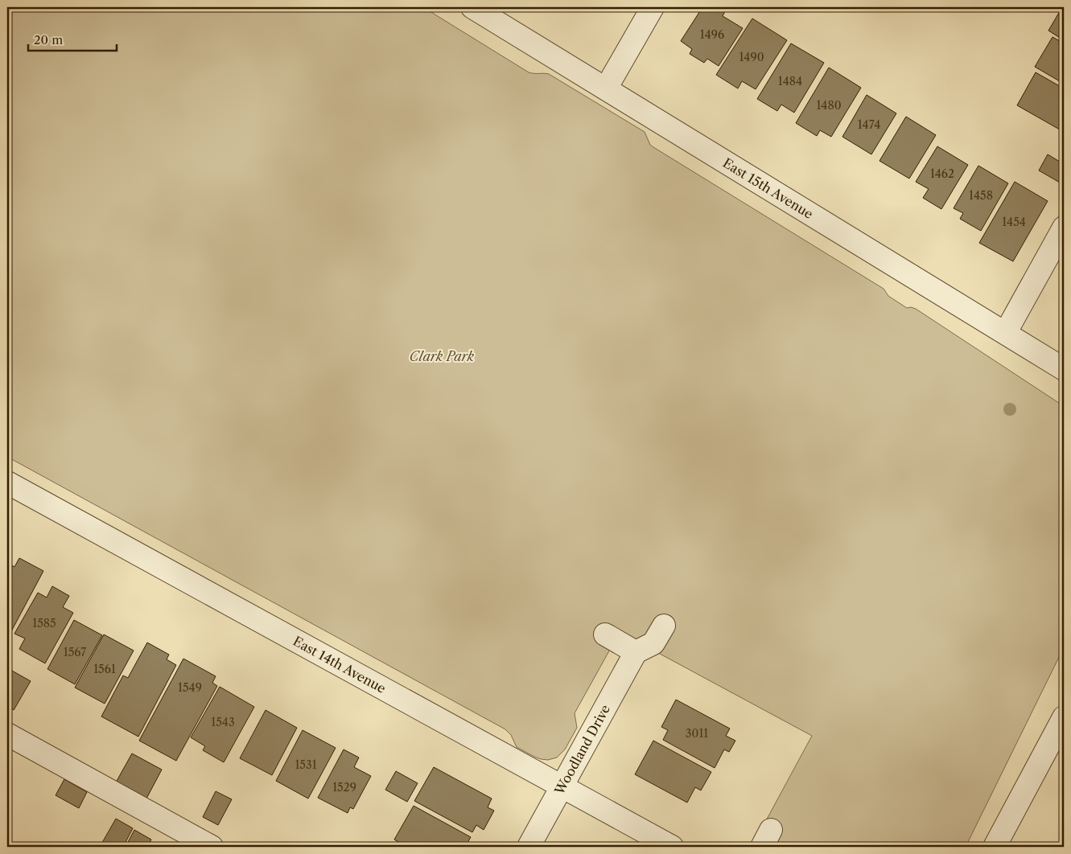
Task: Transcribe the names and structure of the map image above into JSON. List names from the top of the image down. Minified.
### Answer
{"streets":{"street":["East 15th Avenue","East 14th Avenue","Woodland Drive"]},"crossings":[["East 14th Avenue","Woodland Drive"]],"parks":["Clark Park"],"house_numbers":["1496","1490","1484","1480","1474","1462","1458","1454","1585","1567","1561","1549","1543","3011","1531","1529"],"scale_bar":"20 m"}
